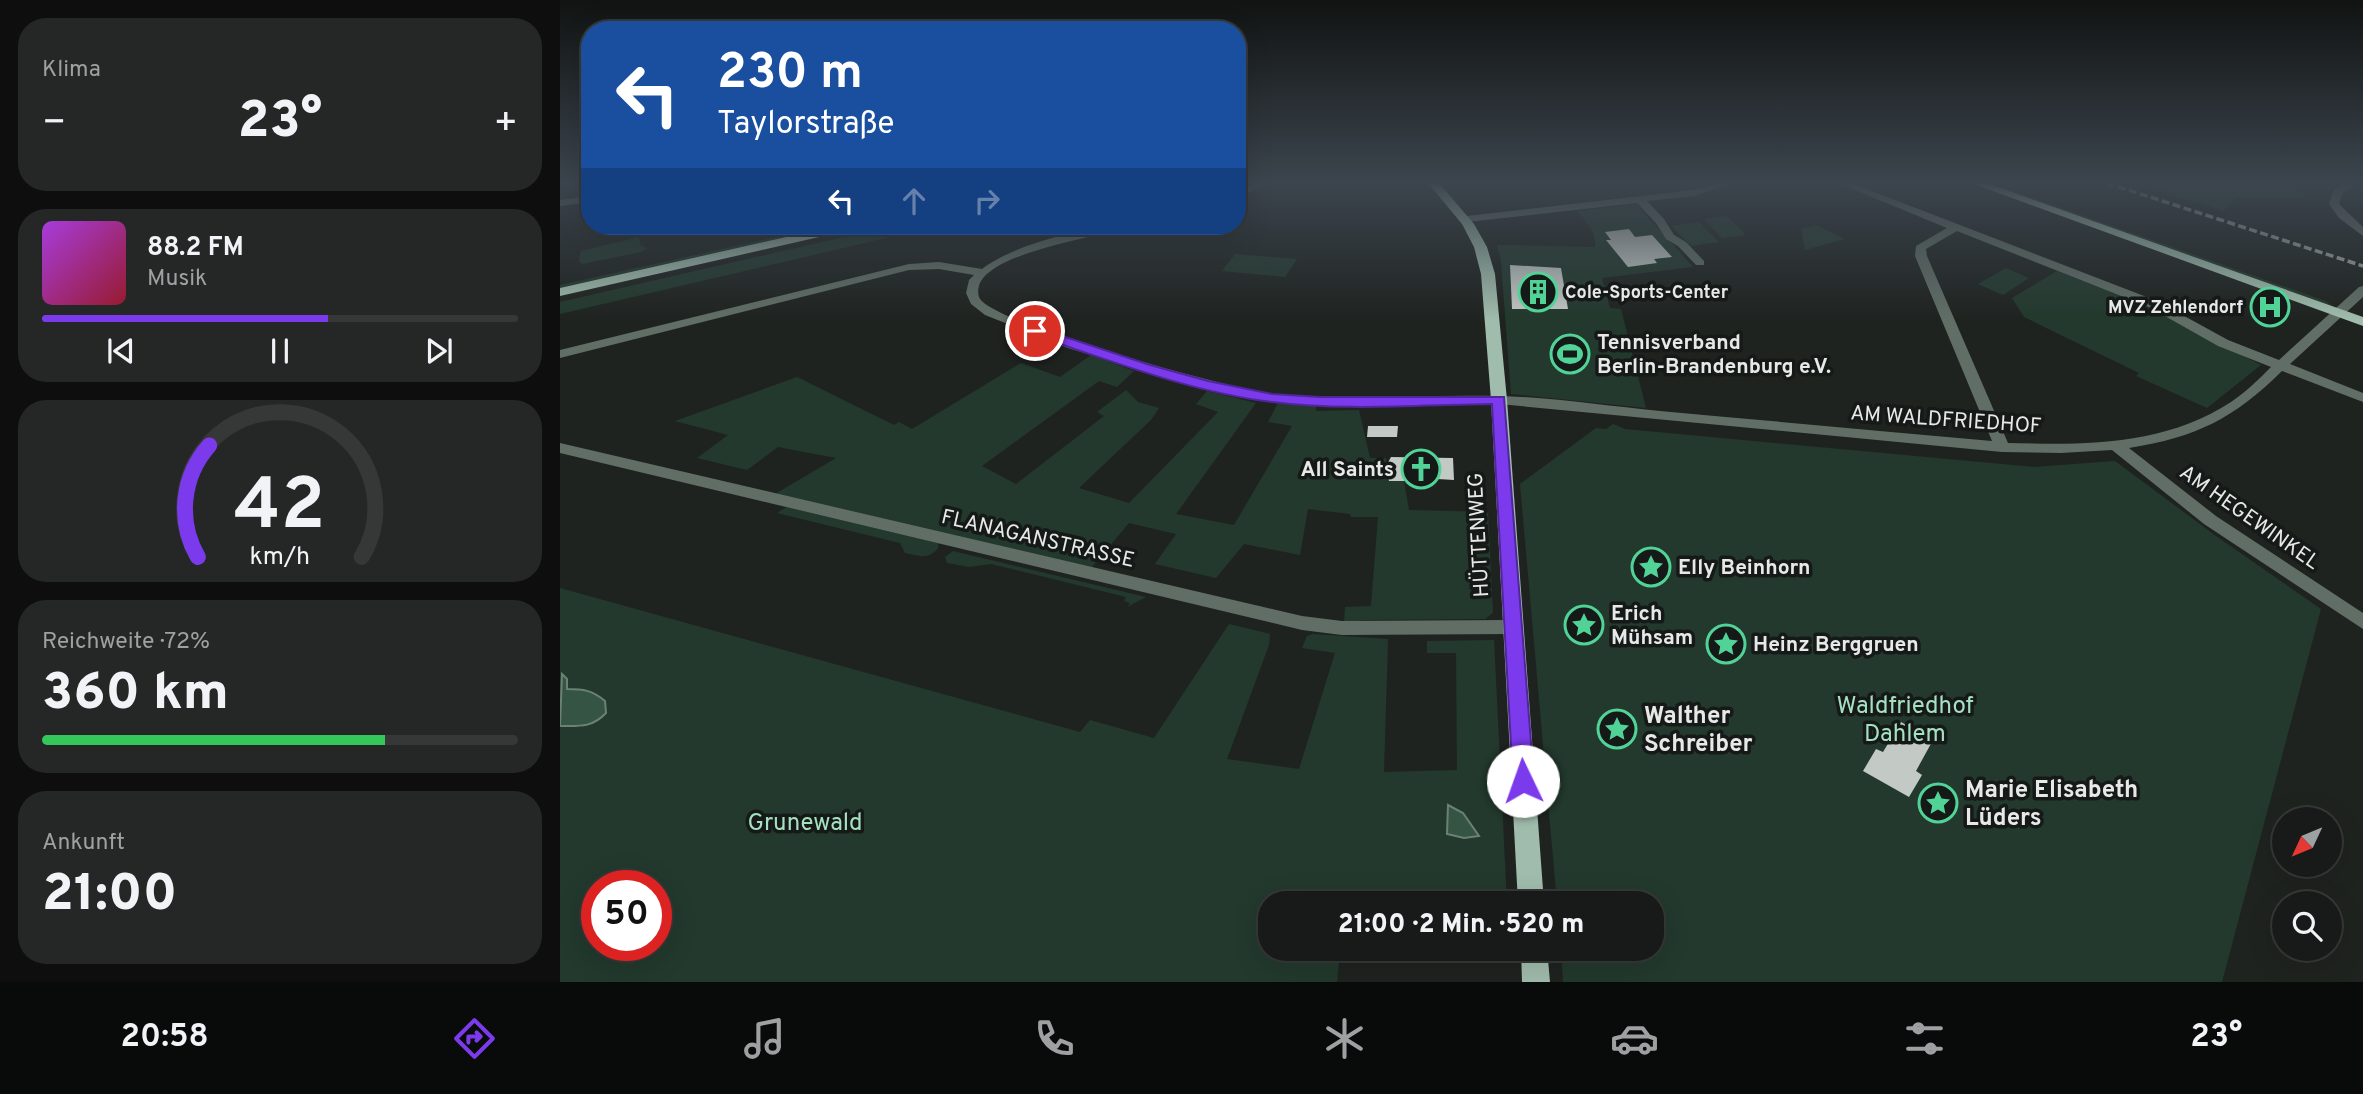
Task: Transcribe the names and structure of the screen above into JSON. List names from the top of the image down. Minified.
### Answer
{"streets":{"main road":["HÜTTENWEG"],"street":["AM WALDFRIEDHOF","AM HEGEWINKEL","FLANAGANSTRASSE"]},"crossings":[["AM WALDFRIEDHOF","AM HEGEWINKEL"],["AM WALDFRIEDHOF","HÜTTENWEG"],["HÜTTENWEG","FLANAGANSTRASSE"]],"parks":["Waldfriedhof Dahlem","Grunewald"],"places":{"building":["Cole-Sports-Center"],"hospital":["MVZ Zehlendorf"],"sports":["Tennisverband Berlin-Brandenburg e.V."],"church":["All Saints"],"place":["Elly Beinhorn","Erich Mühsam","Heinz Berggruen","Walther Schreiber","Marie Elisabeth Lüders"]},"north":"bottom left","page":{"tile":["Klima",["Reichweite · 72%","360 km"],["Ankunft","21:00"]],"turn":["230 m","Taylorstraße"],"heat":["−","23°","+"],"song":["88.2 FM","Musik"],"limit":"50","trip":"21:00 · 2 Min. · 520 m","tabs":["20:58","23°"],"gauge":["42","km/h"]}}
